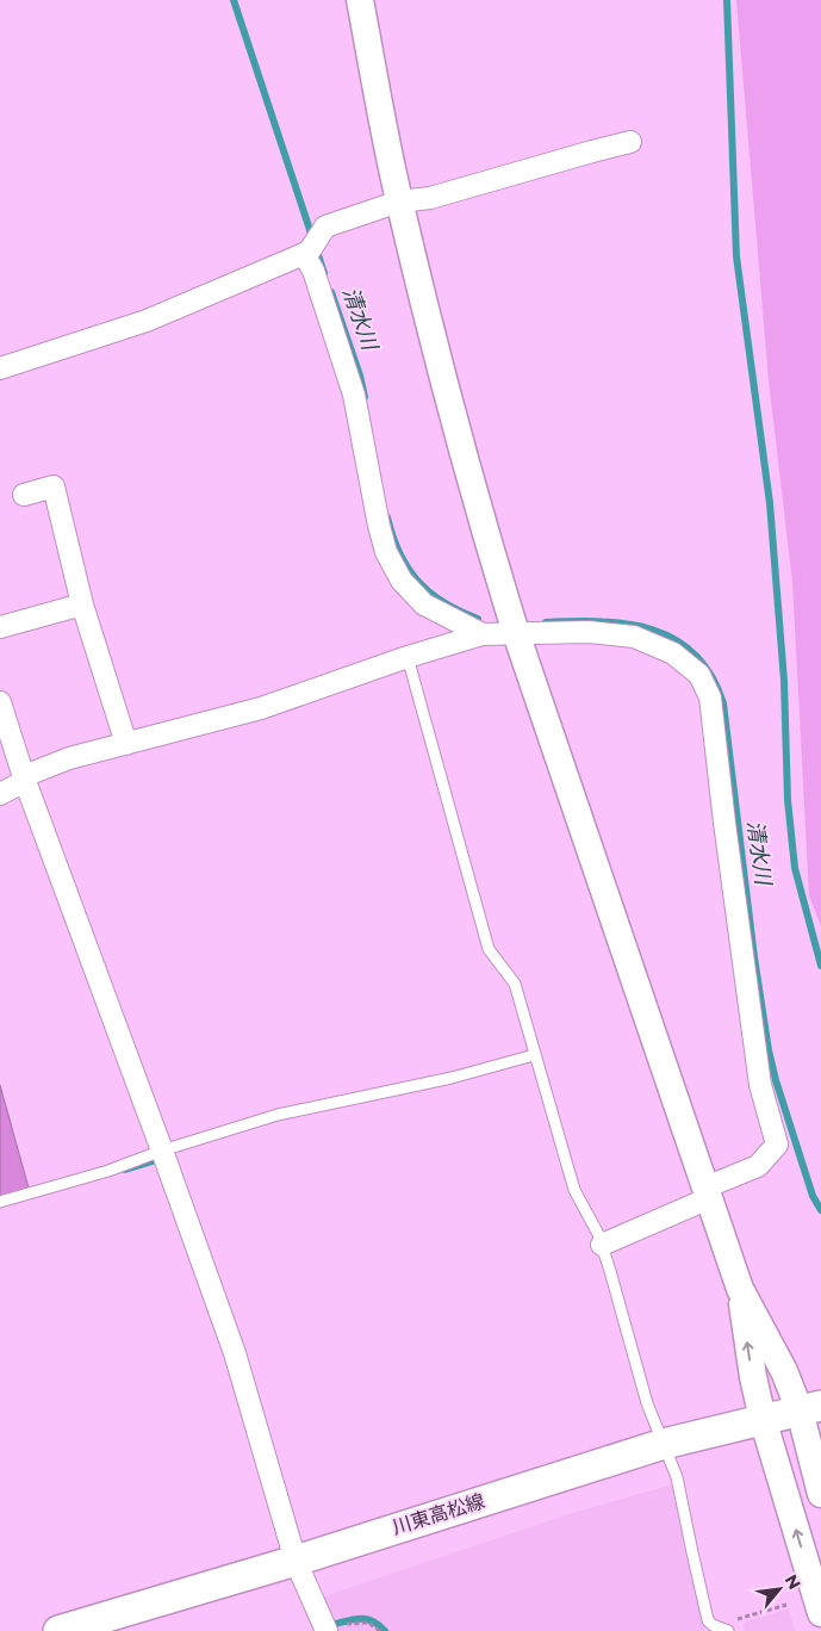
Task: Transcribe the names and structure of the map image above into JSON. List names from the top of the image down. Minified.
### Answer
{"streets":{"main road":["川東高松線"]},"water":["清水川"],"north":"top right"}
